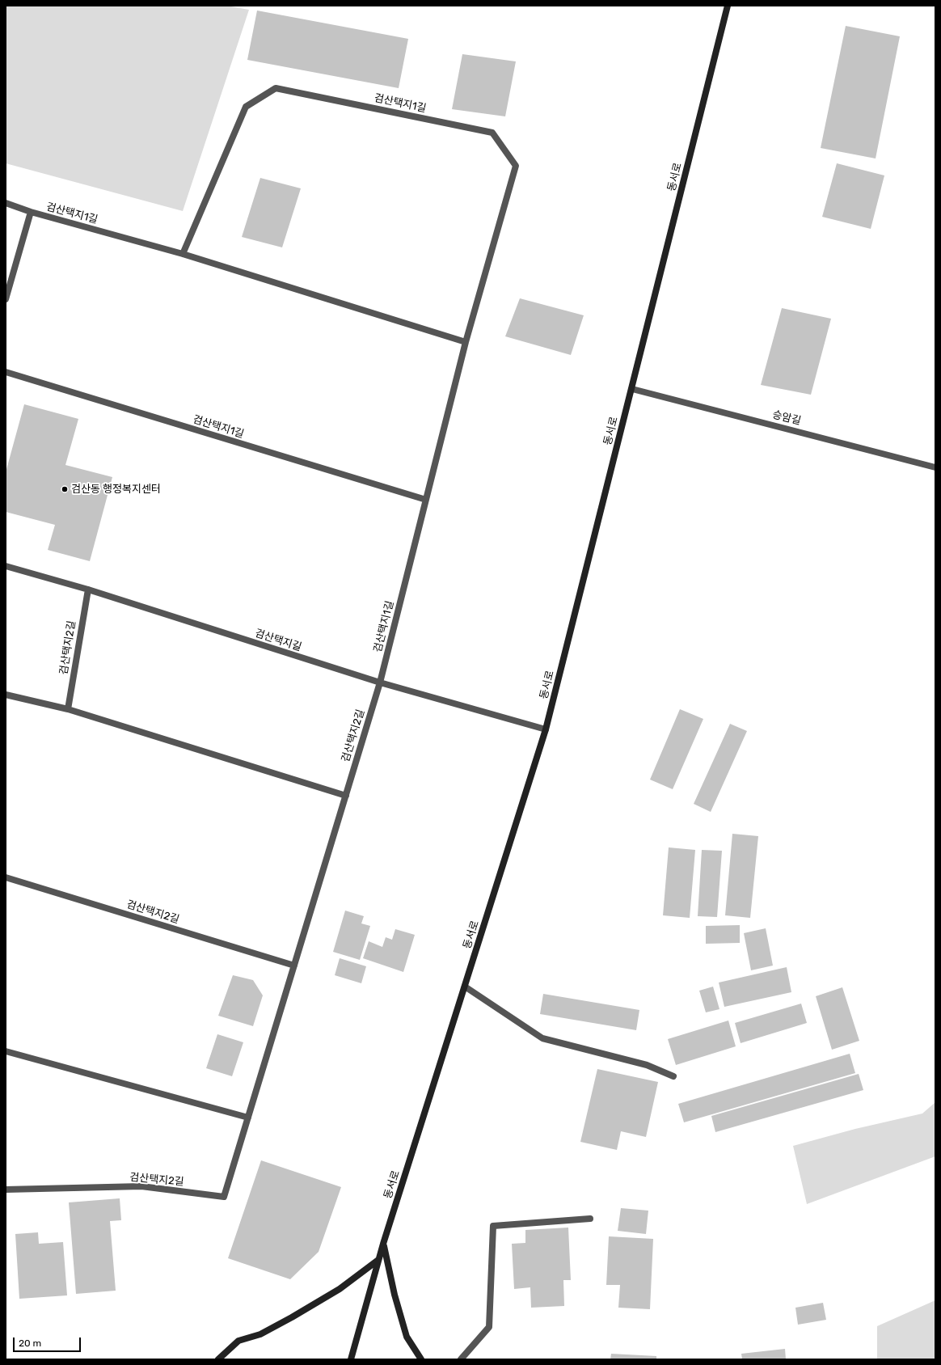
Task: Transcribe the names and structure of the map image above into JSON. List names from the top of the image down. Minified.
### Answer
{"streets":{"main road":["동서로"],"street":["검산택지1길","승암길","검산택지길","검산택지2길"]},"crossings":[["검산택지1길","검산택지길"],["검산택지1길","검산택지2길"],["동서로","승암길"],["동서로","검산택지길"],["검산택지길","검산택지2길"]],"places":["검산동 행정복지센터"],"scale_bar":"20 m"}
